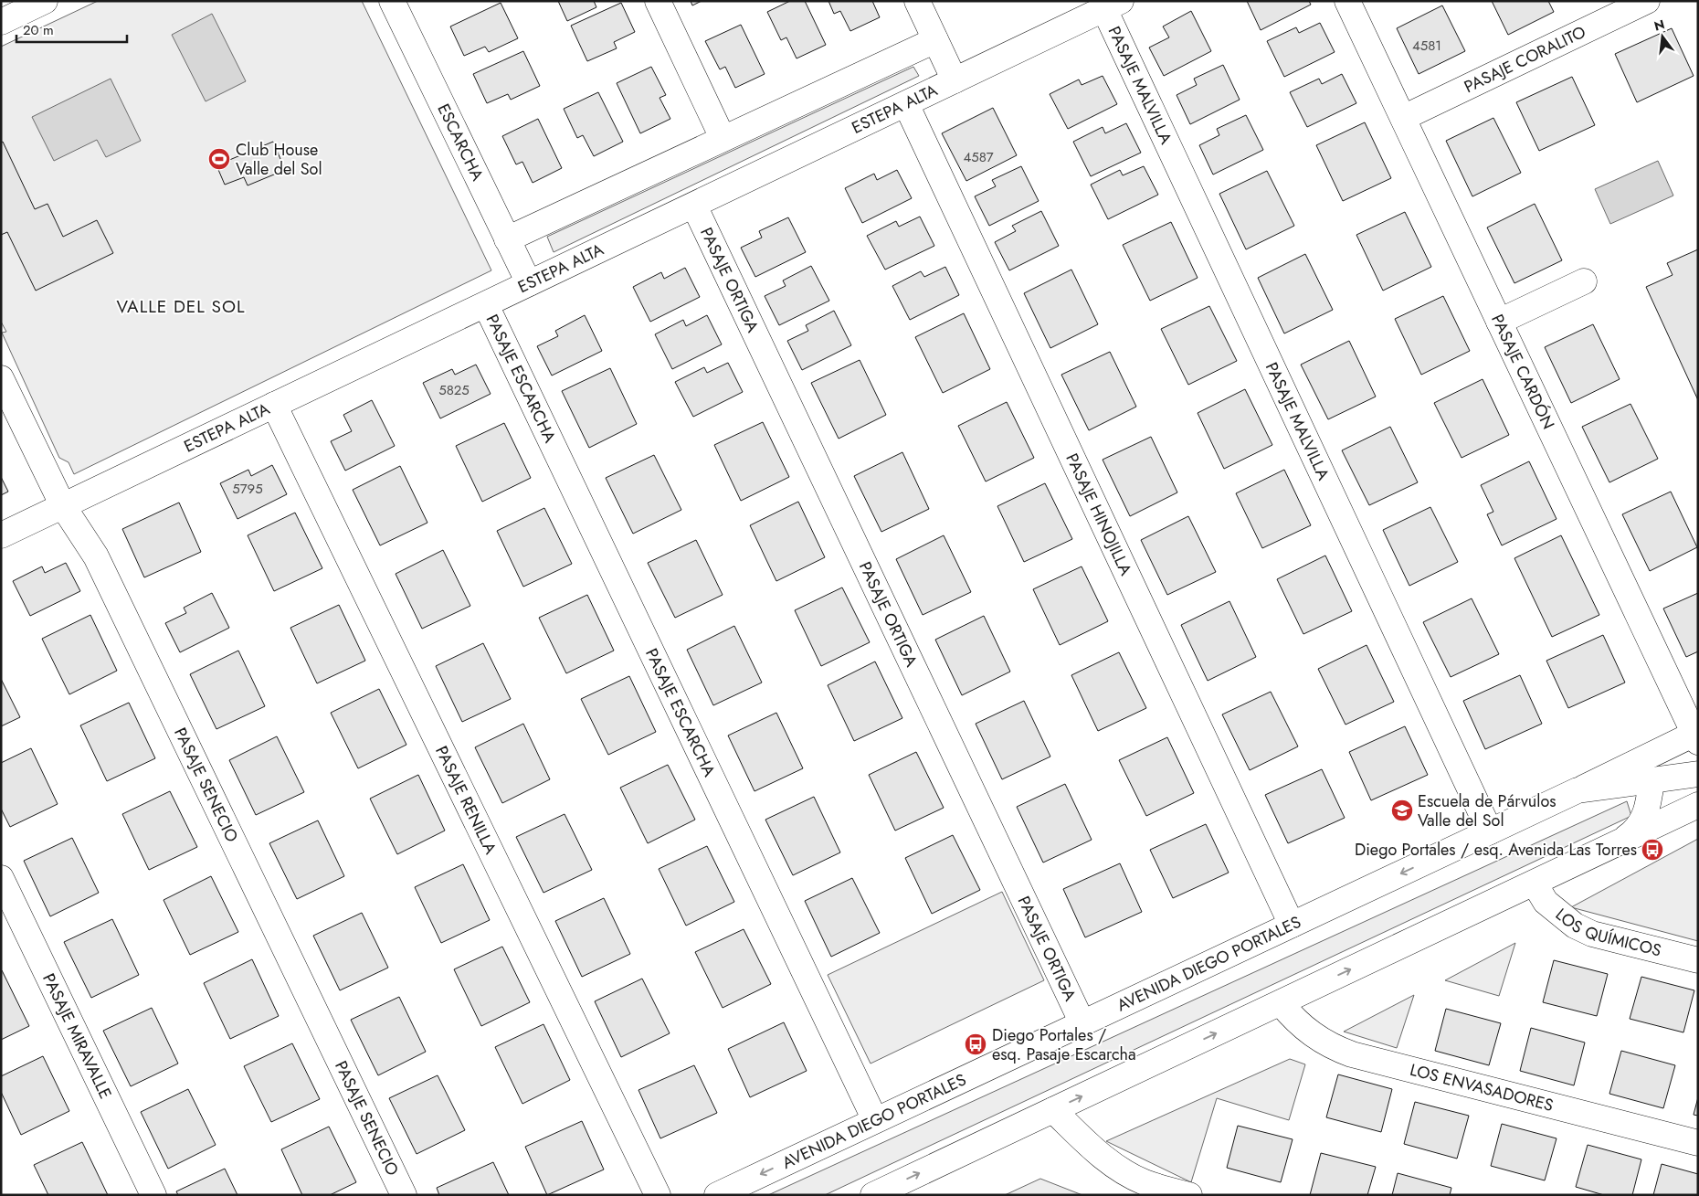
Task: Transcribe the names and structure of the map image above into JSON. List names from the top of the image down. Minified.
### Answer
{"streets":{"street":["PASAJE CORALITO","PASAJE MALVILLA","ESTEPA ALTA","ESCARCHA","PASAJE ORTIGA","PASAJE CARDÓN","PASAJE ESCARCHA","PASAJE HINOJILLA","PASAJE SENECIO","PASAJE RENILLA","LOS QUÍMICOS","AVENIDA DIEGO PORTALES","PASAJE MIRAVALLE","LOS ENVASADORES"]},"crossings":[["PASAJE CORALITO","PASAJE CARDÓN"],["PASAJE MALVILLA","ESTEPA ALTA"],["PASAJE MALVILLA","AVENIDA DIEGO PORTALES"],["ESTEPA ALTA","ESCARCHA"],["ESTEPA ALTA","PASAJE ORTIGA"],["ESTEPA ALTA","PASAJE ESCARCHA"],["ESTEPA ALTA","PASAJE HINOJILLA"],["ESTEPA ALTA","PASAJE SENECIO"],["ESTEPA ALTA","PASAJE RENILLA"],["PASAJE ORTIGA","AVENIDA DIEGO PORTALES"],["PASAJE CARDÓN","AVENIDA DIEGO PORTALES"],["PASAJE ESCARCHA","AVENIDA DIEGO PORTALES"],["PASAJE HINOJILLA","AVENIDA DIEGO PORTALES"]],"districts":["VALLE DEL SOL"],"places":{"sports":["Club House Valle del Sol"],"school or university":["Escuela de Párvulos Valle del Sol"],"bus stop":["Diego Portales / esq. Avenida Las Torres","Diego Portales / esq. Pasaje Escarcha"]},"house_numbers":["4581","4587","5825","5795"],"scale_bar":"20 m","north":"top"}
